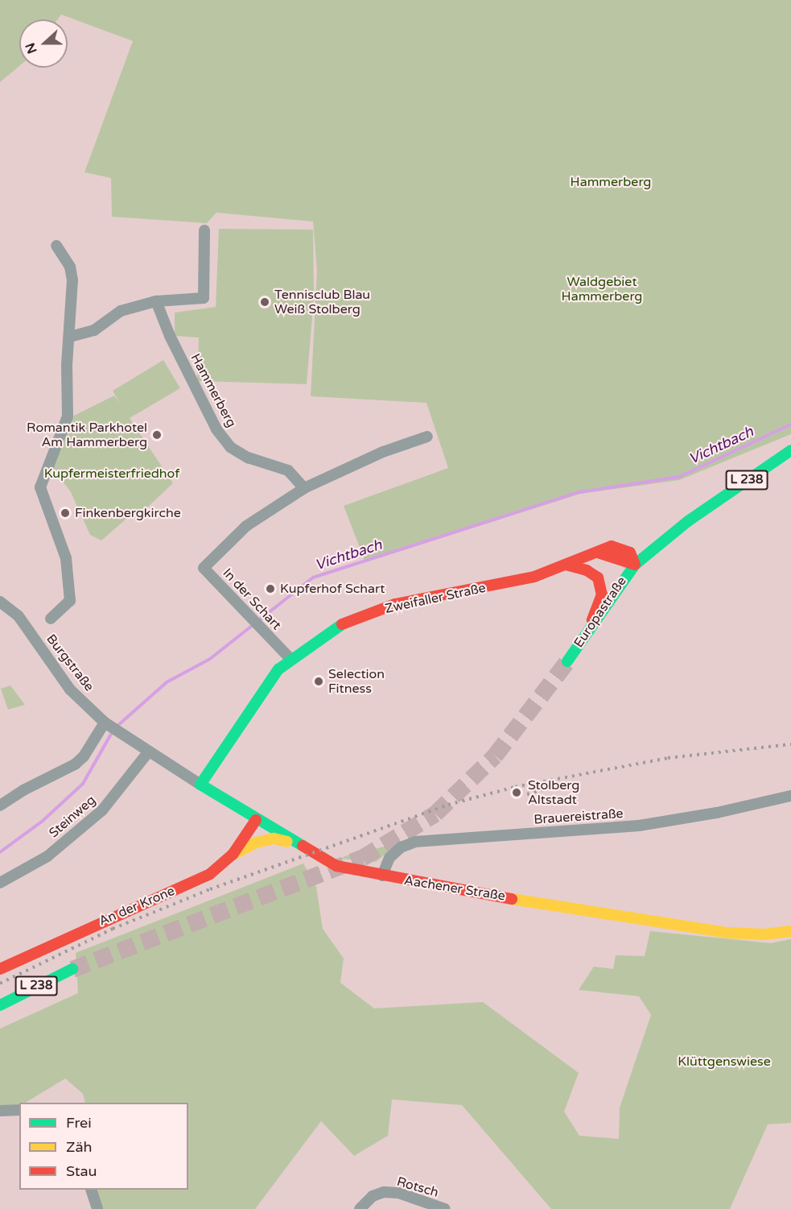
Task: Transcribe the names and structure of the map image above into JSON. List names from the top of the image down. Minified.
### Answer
{"streets":{"street":["Hammerberg","L 238","Zweifaller Straße","In der Schart","Europastraße","Burgstraße","Steinweg","Brauereistraße","Aachener Straße","An der Krone","Rotsch"]},"crossings":[["Hammerberg","In der Schart"],["L 238","Zweifaller Straße"],["L 238","Europastraße"],["Zweifaller Straße","In der Schart"],["Zweifaller Straße","Europastraße"],["Zweifaller Straße","Aachener Straße"],["Burgstraße","Steinweg"],["Burgstraße","Aachener Straße"],["Steinweg","Aachener Straße"],["Brauereistraße","Aachener Straße"],["Aachener Straße","An der Krone"]],"water":["Vichtbach"],"parks":["Hammerberg","Waldgebiet Hammerberg","Kupfermeisterfriedhof","Klüttgenswiese"],"places":["Tennisclub Blau Weiß Stolberg","Romantik Parkhotel Am Hammerberg","Finkenbergkirche","Kupferhof Schart","Selection Fitness","Stolberg Altstadt"],"legend":["Frei","Zäh","Stau"],"north":"left"}
